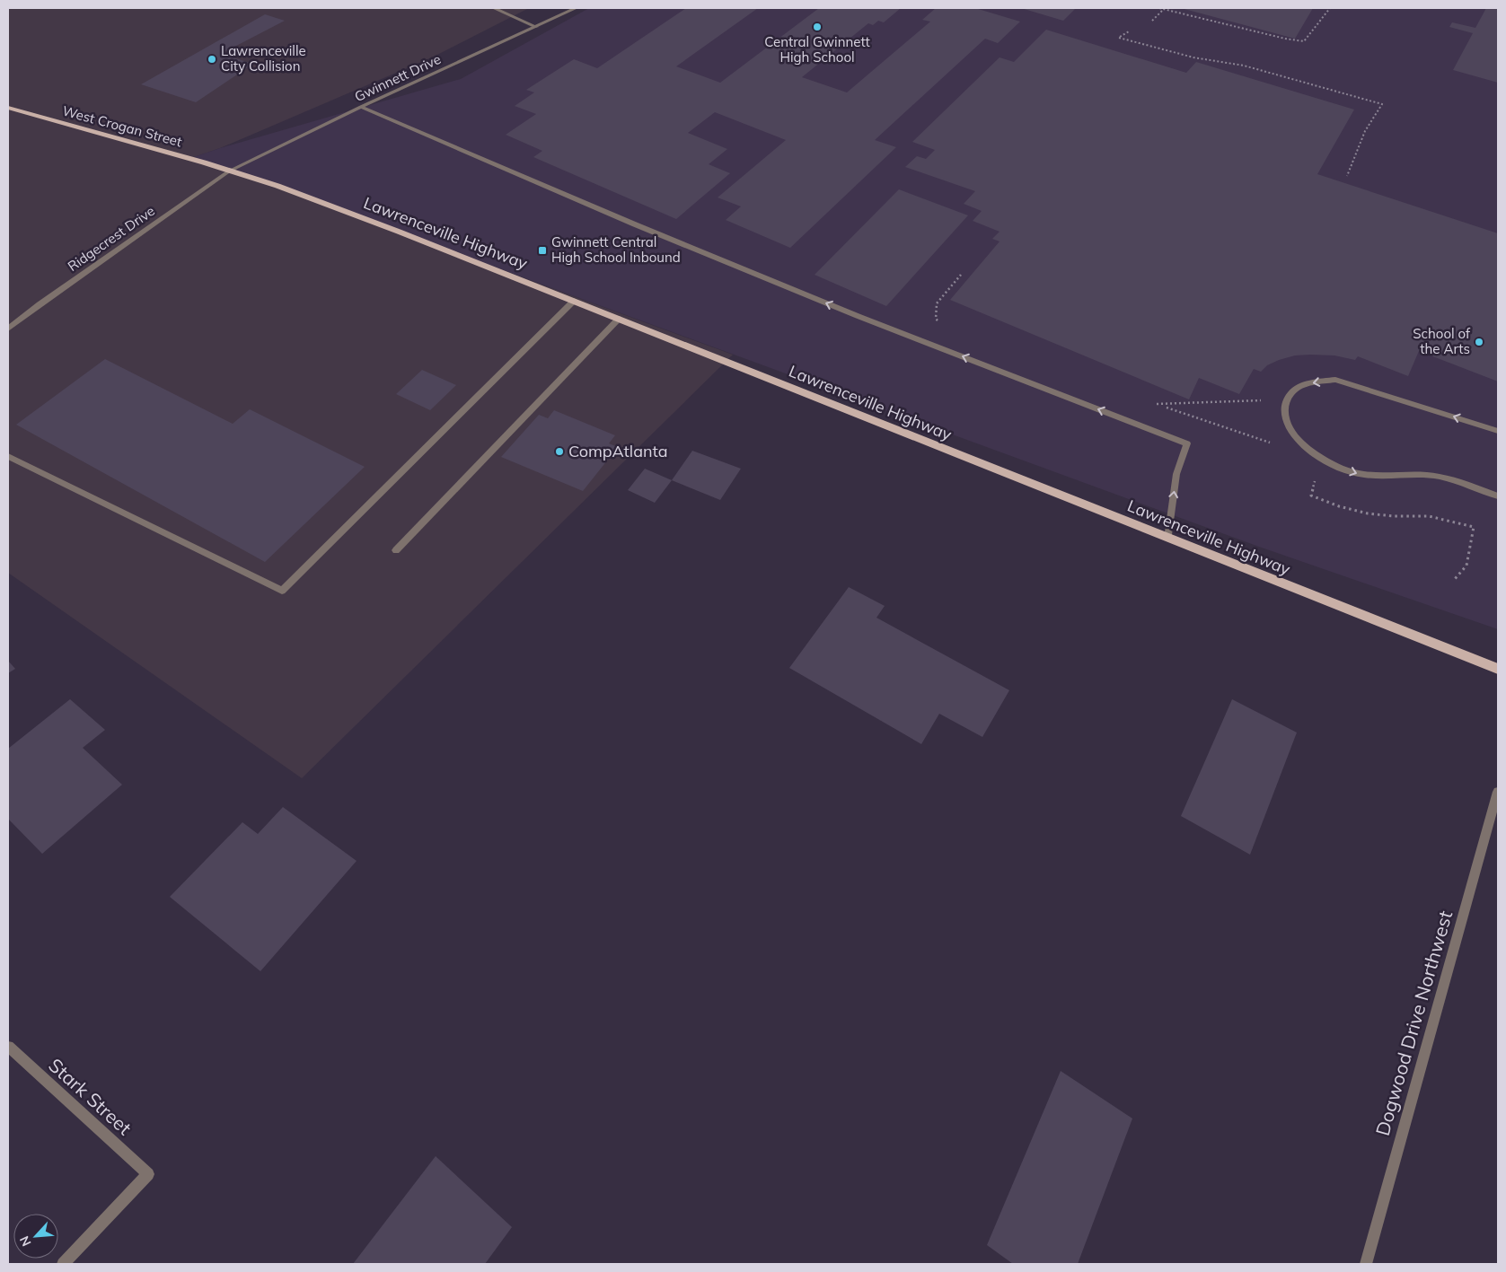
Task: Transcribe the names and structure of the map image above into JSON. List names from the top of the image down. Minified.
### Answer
{"streets":{"main road":["West Crogan Street","Lawrenceville Highway"],"street":["Gwinnett Drive","Ridgecrest Drive","Dogwood Drive Northwest","Stark Street"]},"crossings":[["Gwinnett Drive","West Crogan Street"],["Gwinnett Drive","Lawrenceville Highway"],["Gwinnett Drive","Ridgecrest Drive"],["West Crogan Street","Lawrenceville Highway"],["West Crogan Street","Ridgecrest Drive"],["Lawrenceville Highway","Ridgecrest Drive"]],"places":{"other":["Central Gwinnett High School","Lawrenceville City Collision","School of the Arts","CompAtlanta"],"transit":["Gwinnett Central High School Inbound"]},"north":"bottom left"}
